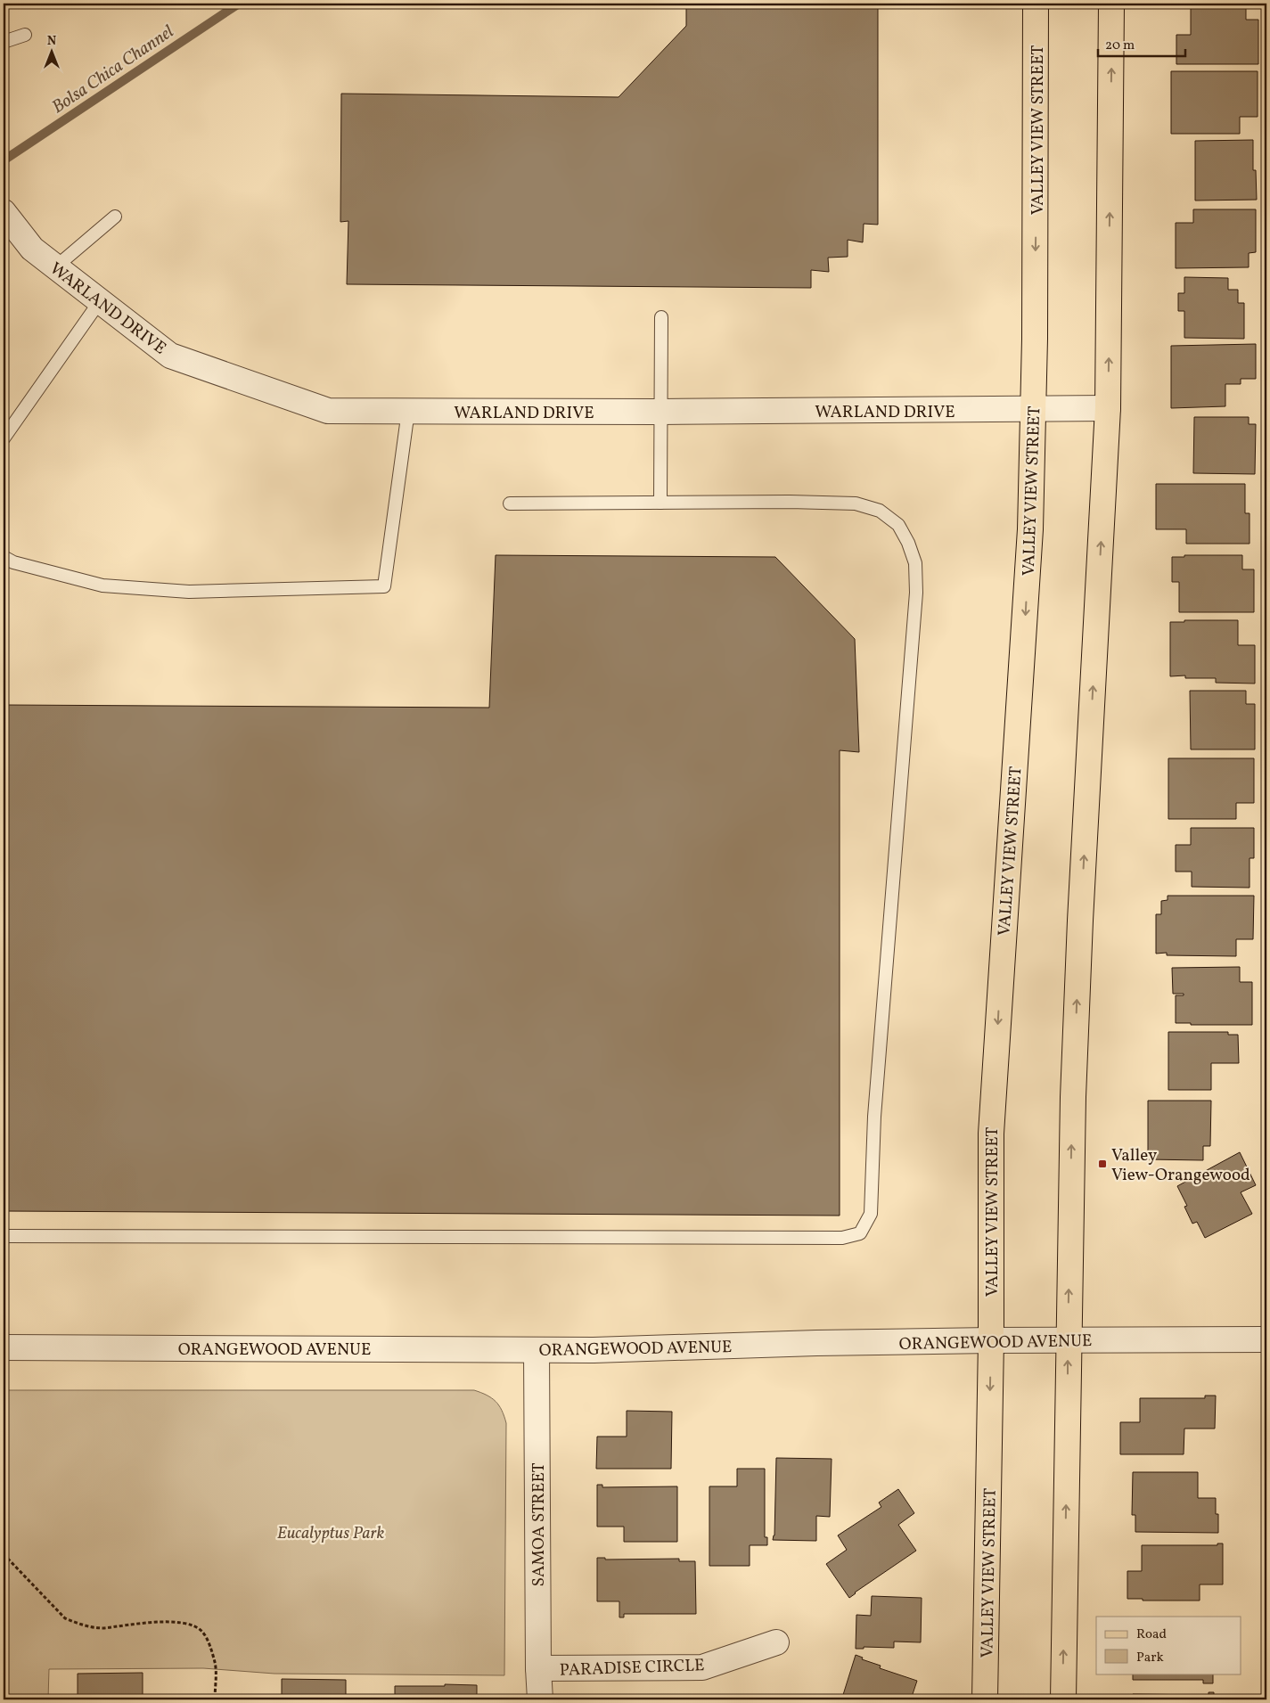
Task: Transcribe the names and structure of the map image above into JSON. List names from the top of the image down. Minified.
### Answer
{"streets":{"main road":["VALLEY VIEW STREET"],"street":["WARLAND DRIVE","ORANGEWOOD AVENUE","SAMOA STREET","PARADISE CIRCLE"]},"crossings":[["VALLEY VIEW STREET","WARLAND DRIVE"],["VALLEY VIEW STREET","ORANGEWOOD AVENUE"],["ORANGEWOOD AVENUE","SAMOA STREET"],["SAMOA STREET","PARADISE CIRCLE"]],"water":["Bolsa Chica Channel"],"parks":["Eucalyptus Park"],"places":{"transit":["Valley View-Orangewood"]},"legend":["Road","Park"],"scale_bar":"20 m","north":"top"}
